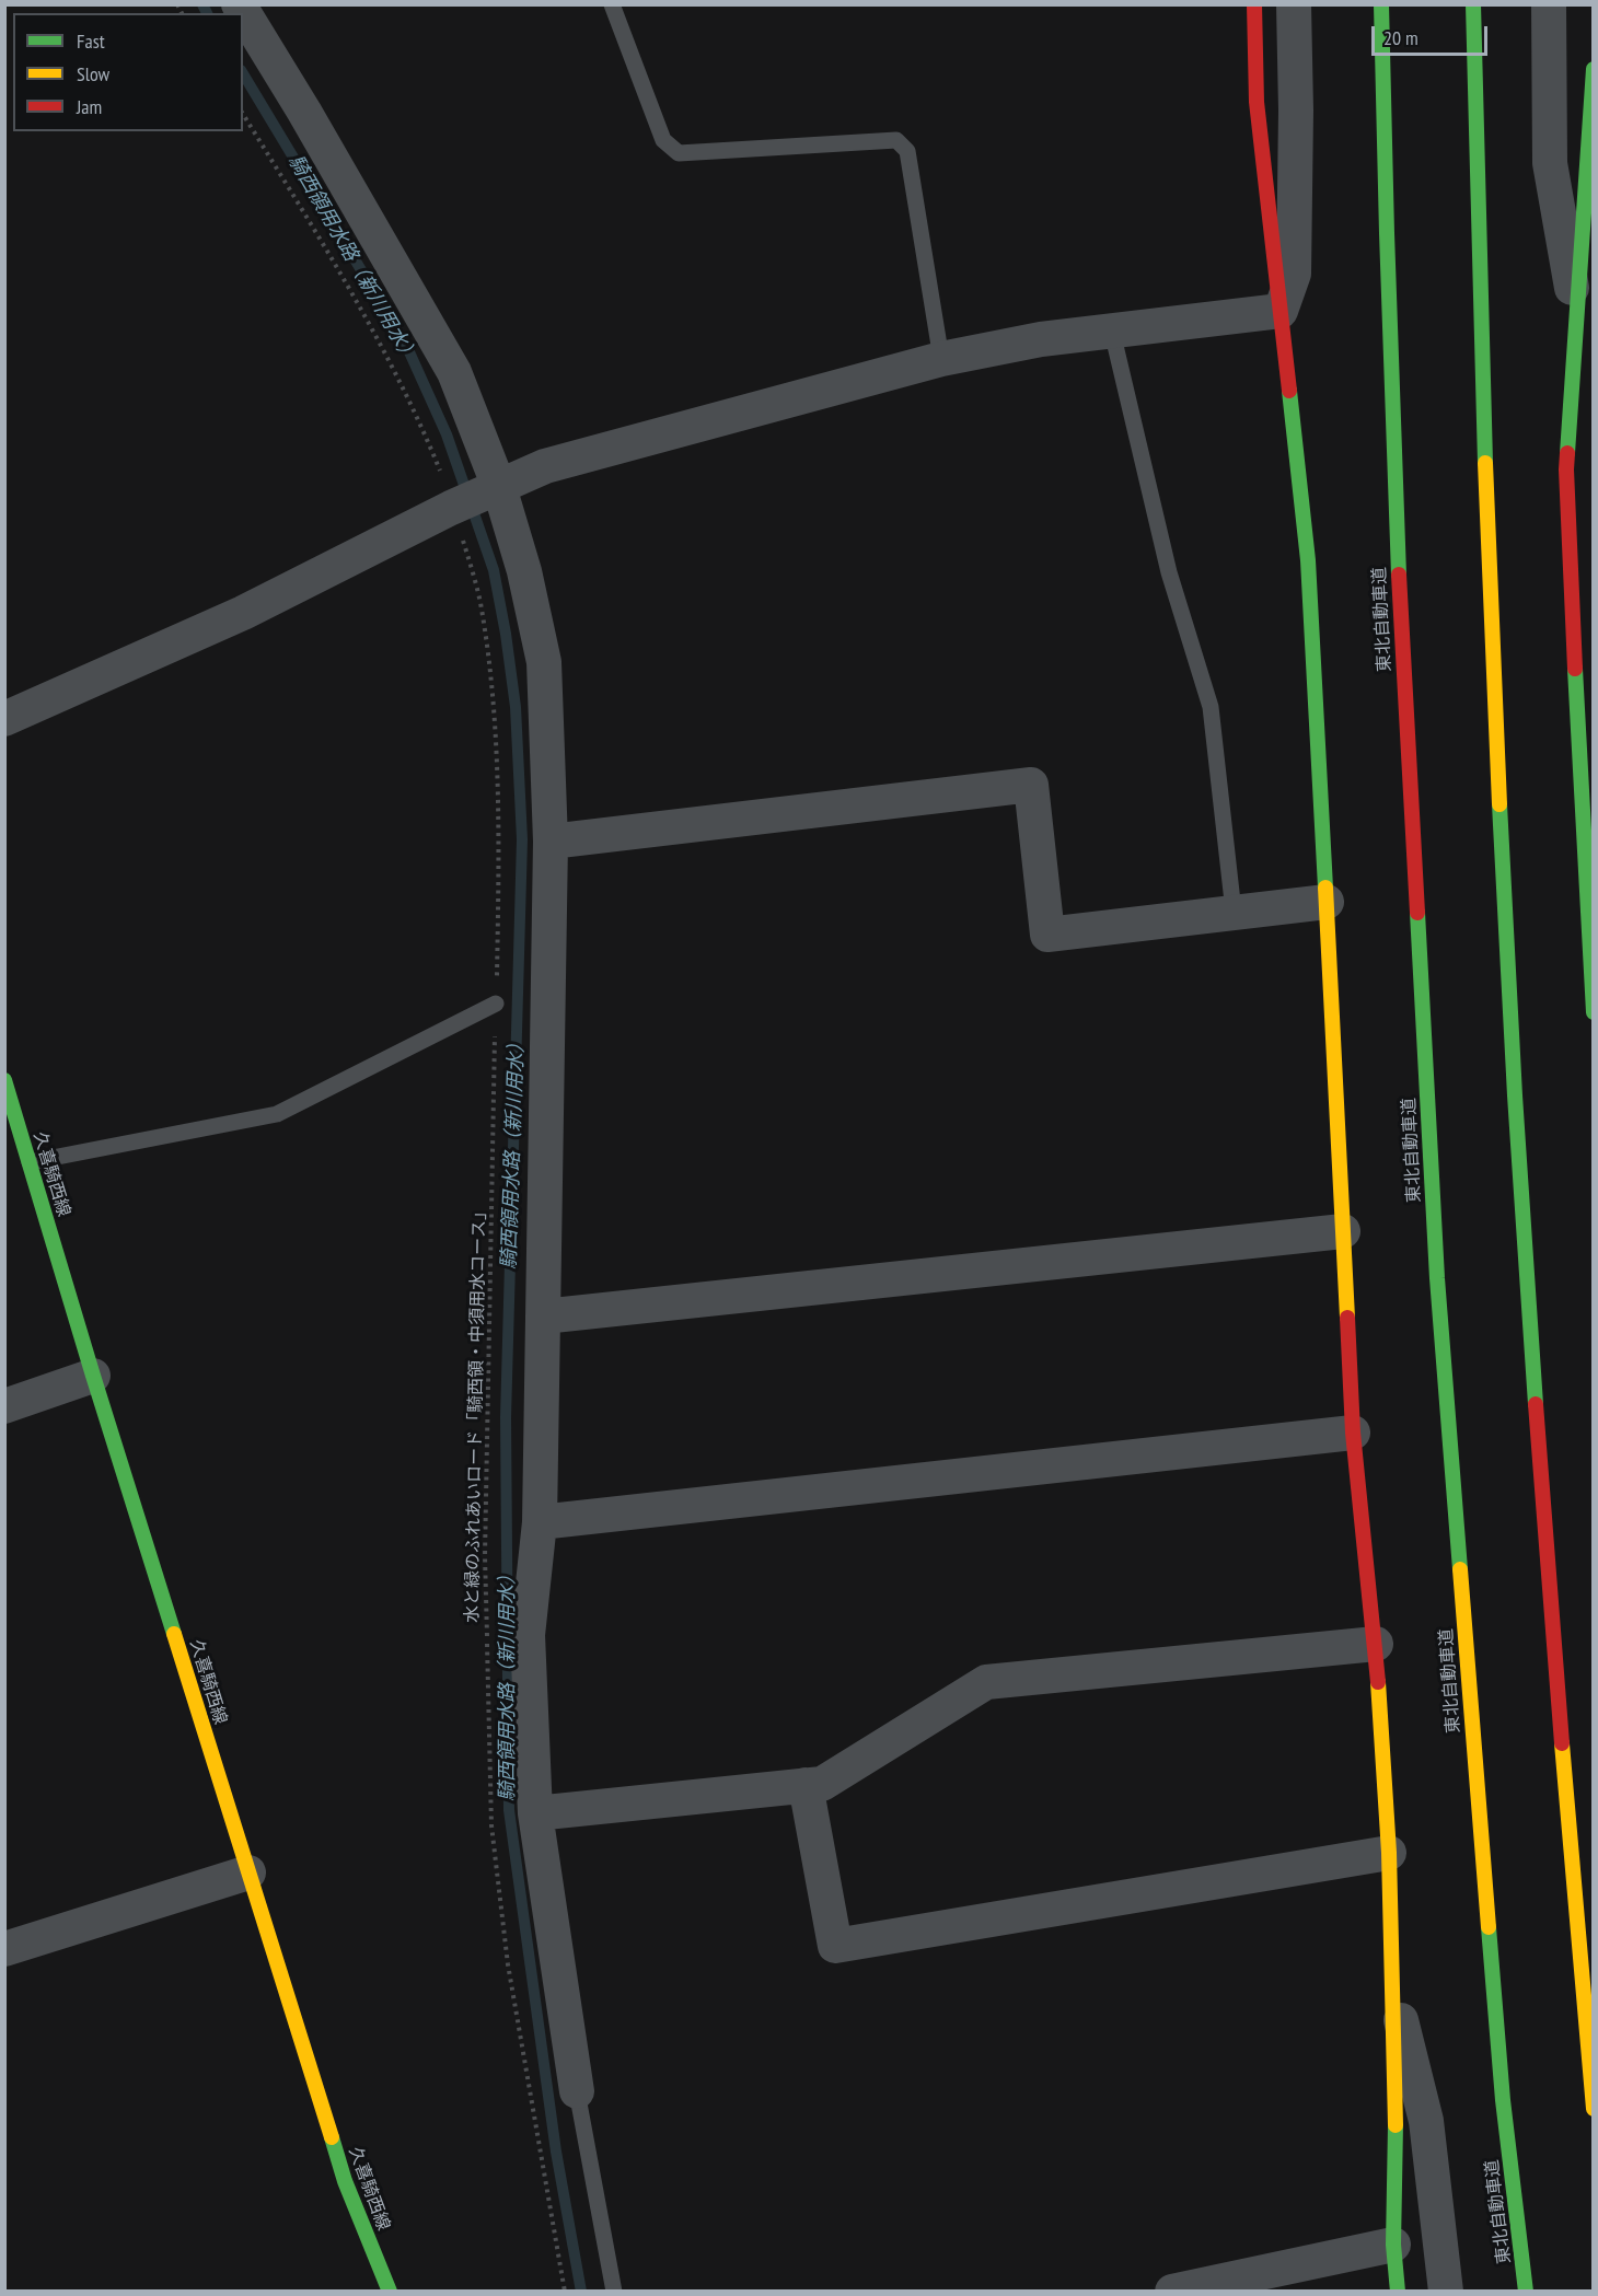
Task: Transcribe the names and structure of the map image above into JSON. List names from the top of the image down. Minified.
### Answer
{"streets":{"main road":["東北自動車道","久喜騎西線"],"path":["水と緑のふれあいロード「騎西領・中須用水コース」"]},"water":["騎西領用水路（新川用水）"],"legend":["Fast","Slow","Jam"],"scale_bar":"20 m"}
